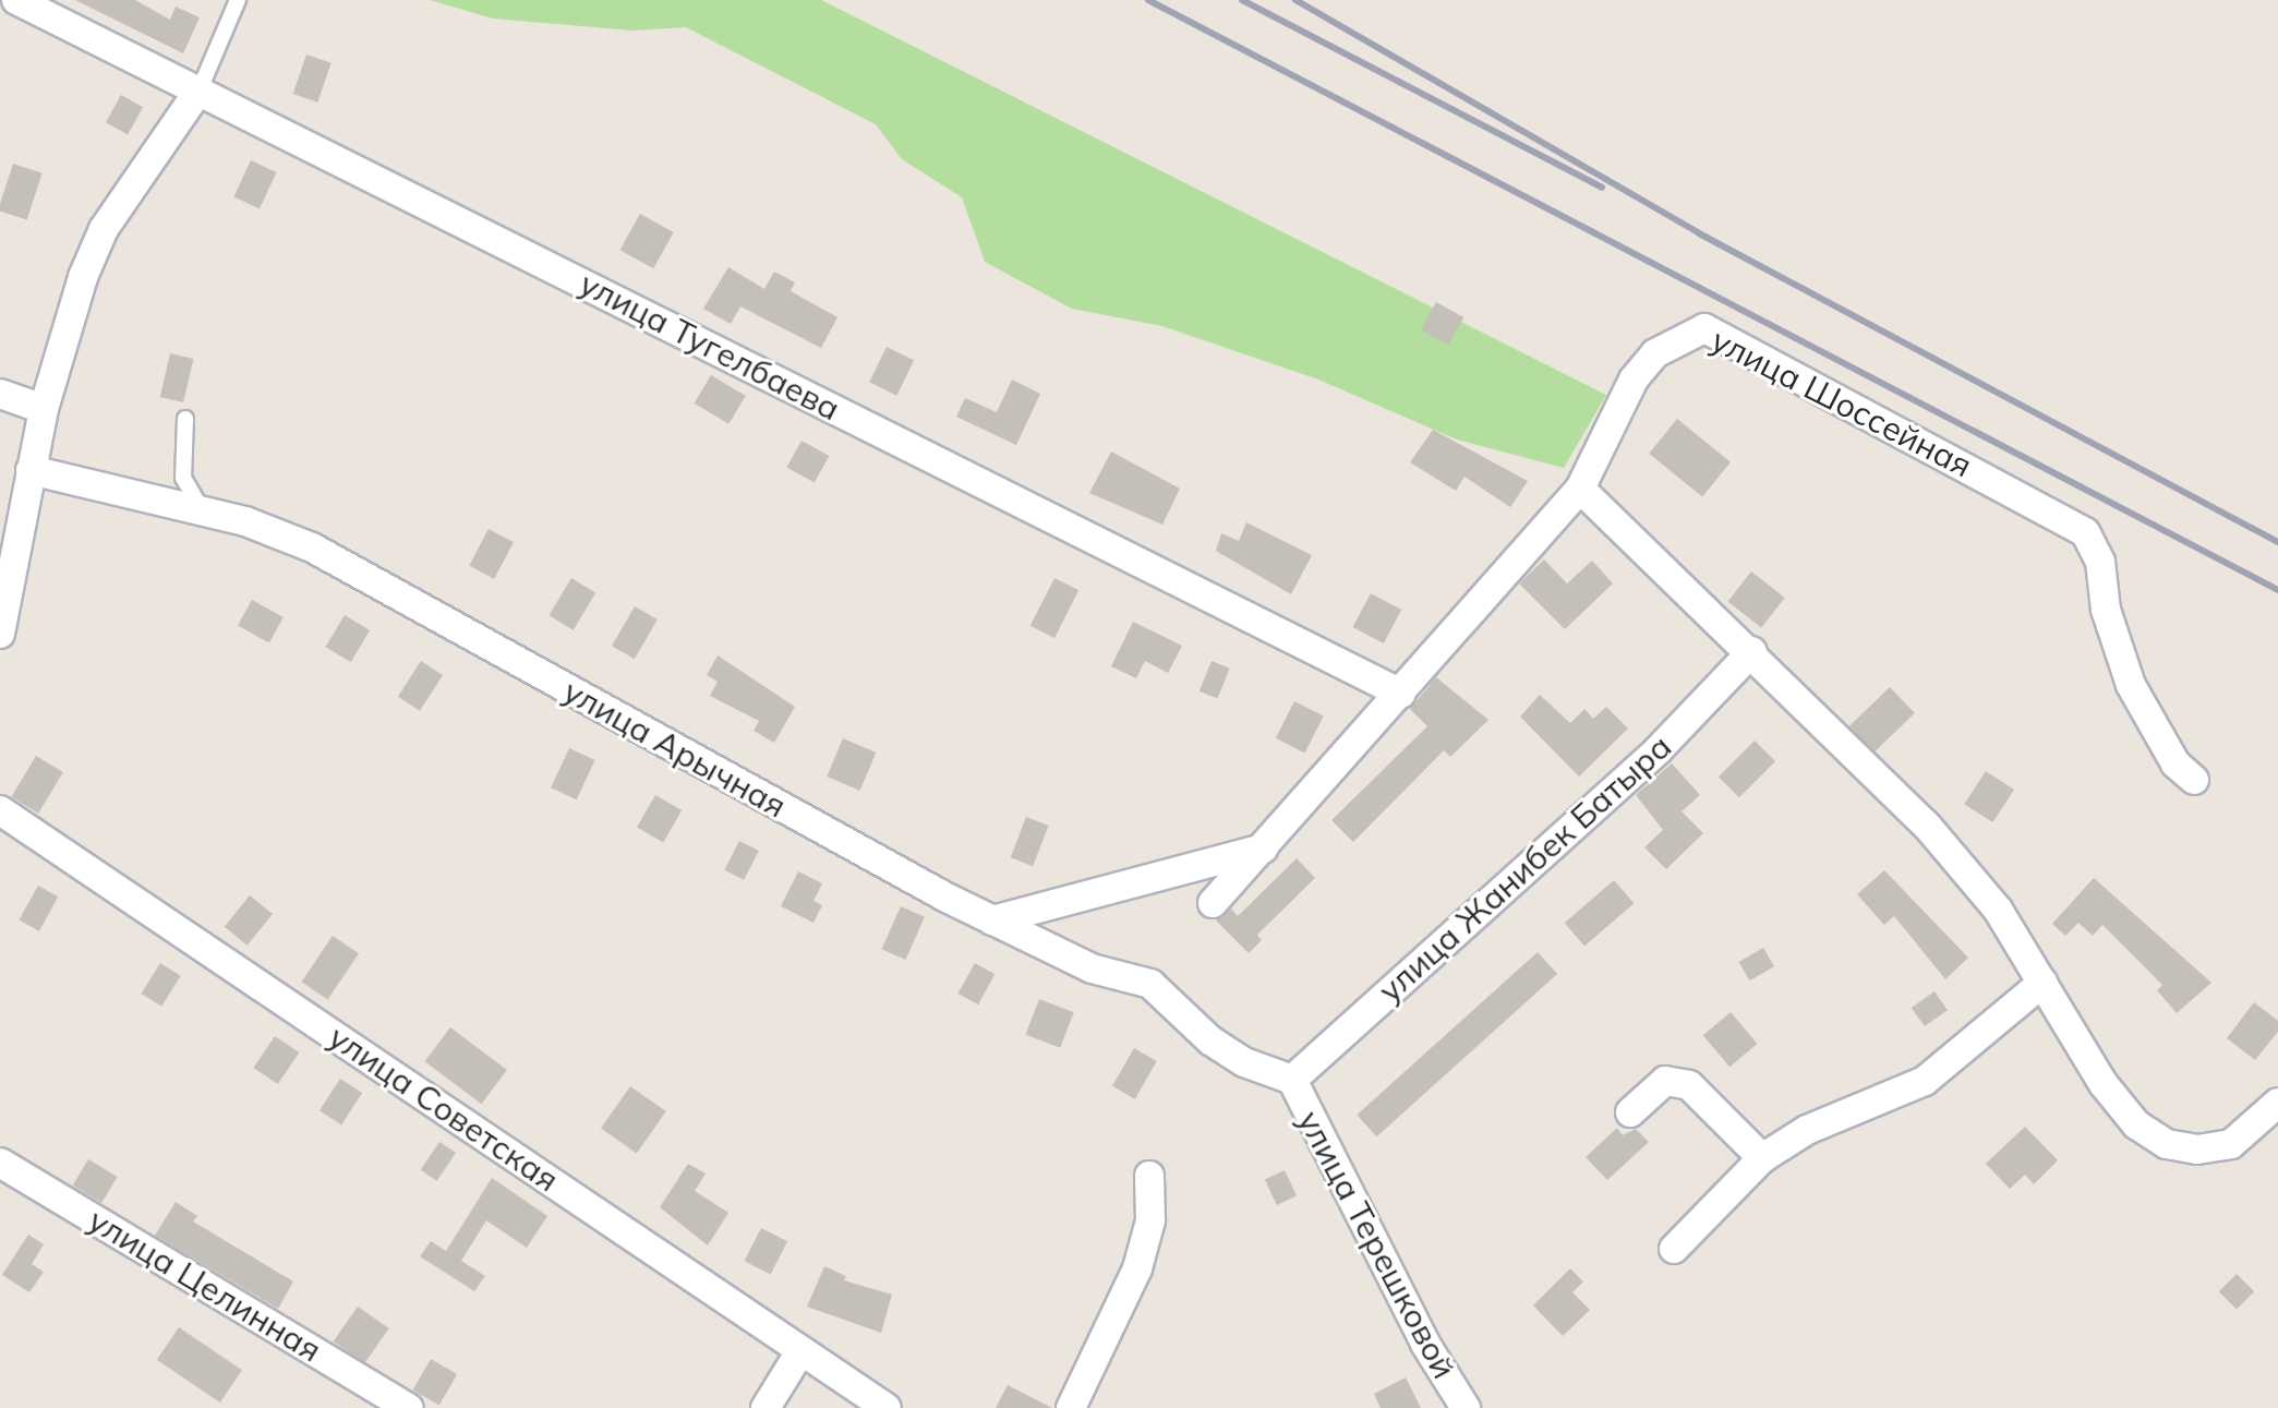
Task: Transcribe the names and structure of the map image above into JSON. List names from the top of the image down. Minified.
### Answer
{"streets":{"street":["улица Тугелбаева","улица Шоссейная","улица Арычная","улица Жанибек Батыра","улица Советская","улица Терешковой","улица Целинная"]},"crossings":[["улица Арычная","улица Жанибек Батыра"],["улица Арычная","улица Терешковой"],["улица Жанибек Батыра","улица Терешковой"]]}
